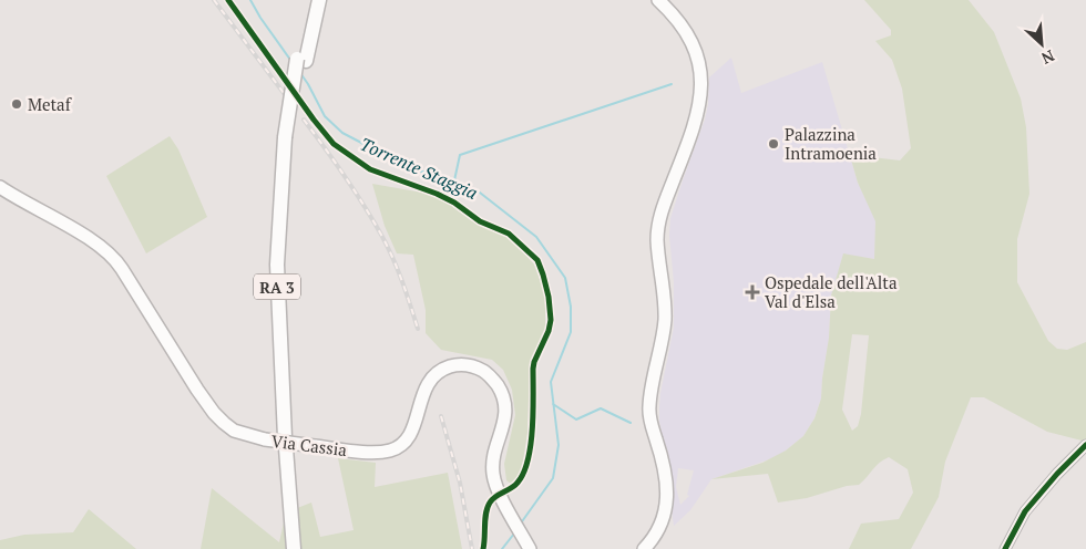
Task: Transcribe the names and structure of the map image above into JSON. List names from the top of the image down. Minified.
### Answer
{"streets":{"highway":["RA 3"],"main road":["Via Cassia"]},"water":["Torrente Staggia"],"places":{"other":["Metaf","Palazzina Intramoenia"],"health":["Ospedale dell'Alta Val d'Elsa"]},"north":"bottom right"}
